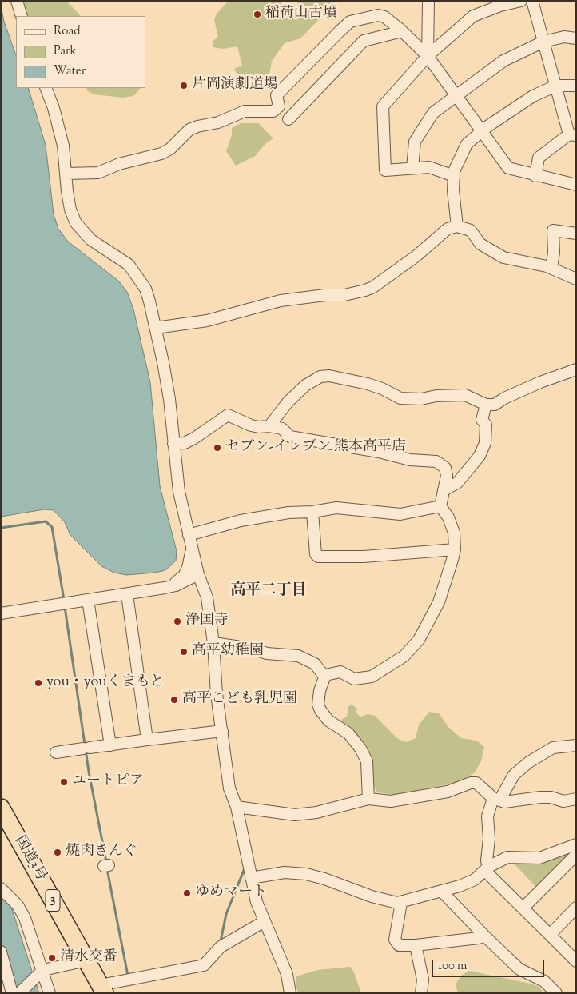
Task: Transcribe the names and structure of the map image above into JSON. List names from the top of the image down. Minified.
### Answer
{"streets":{"highway":["国道3号","3"]},"districts":["高平二丁目"],"places":["稲荷山古墳","片岡演劇道場","セブン-イレブン 熊本高平店","浄国寺","高平幼稚園","you・youくまもと","高平こども乳児園","ユートピア","焼肉きんぐ","ゆめマート","清水交番"],"legend":["Road","Park","Water"],"scale_bar":"100 m"}
